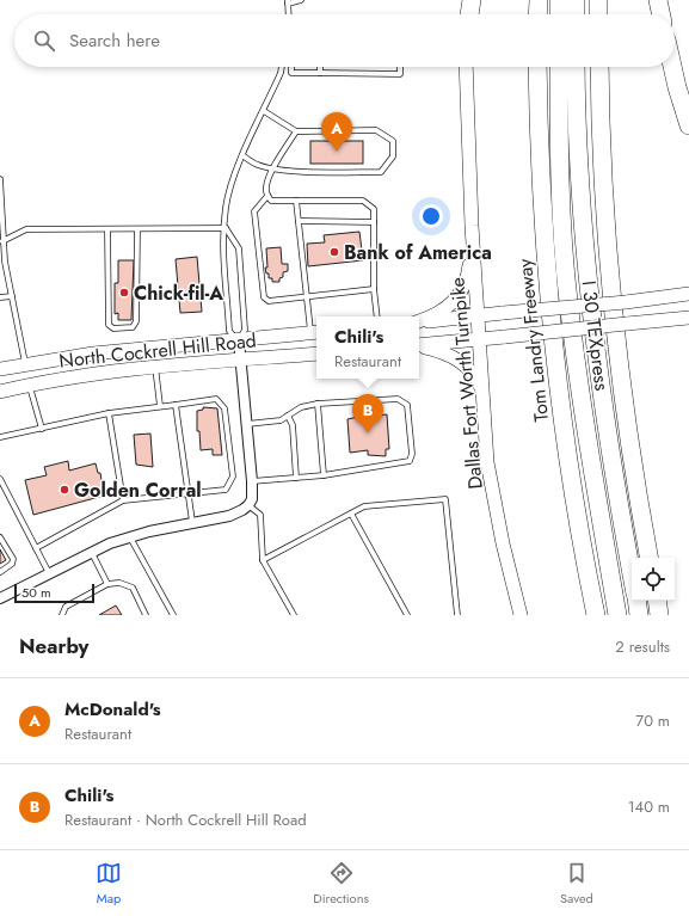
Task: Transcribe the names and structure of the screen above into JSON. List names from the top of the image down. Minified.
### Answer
{"streets":{"highway":["I 30 TEXpress","Tom Landry Freeway"],"main road":["North Cockrell Hill Road","Dallas Fort Worth Turnpike"]},"places":["Bank of America","Chick-fil-A","Golden Corral"],"scale_bar":"50 m","page":{"search":"Search here","pins":["A","B"],"popup":["Chili's","Restaurant"],"scale":"50 m","heading":["Nearby","2 results"],"list":[{"mark":"A","name":"McDonald's","note":"Restaurant","value":"70 m"},{"mark":"B","name":"Chili's","note":"Restaurant · North Cockrell Hill Road","value":"140 m"}],"nav":["Map","Directions","Saved"]}}
